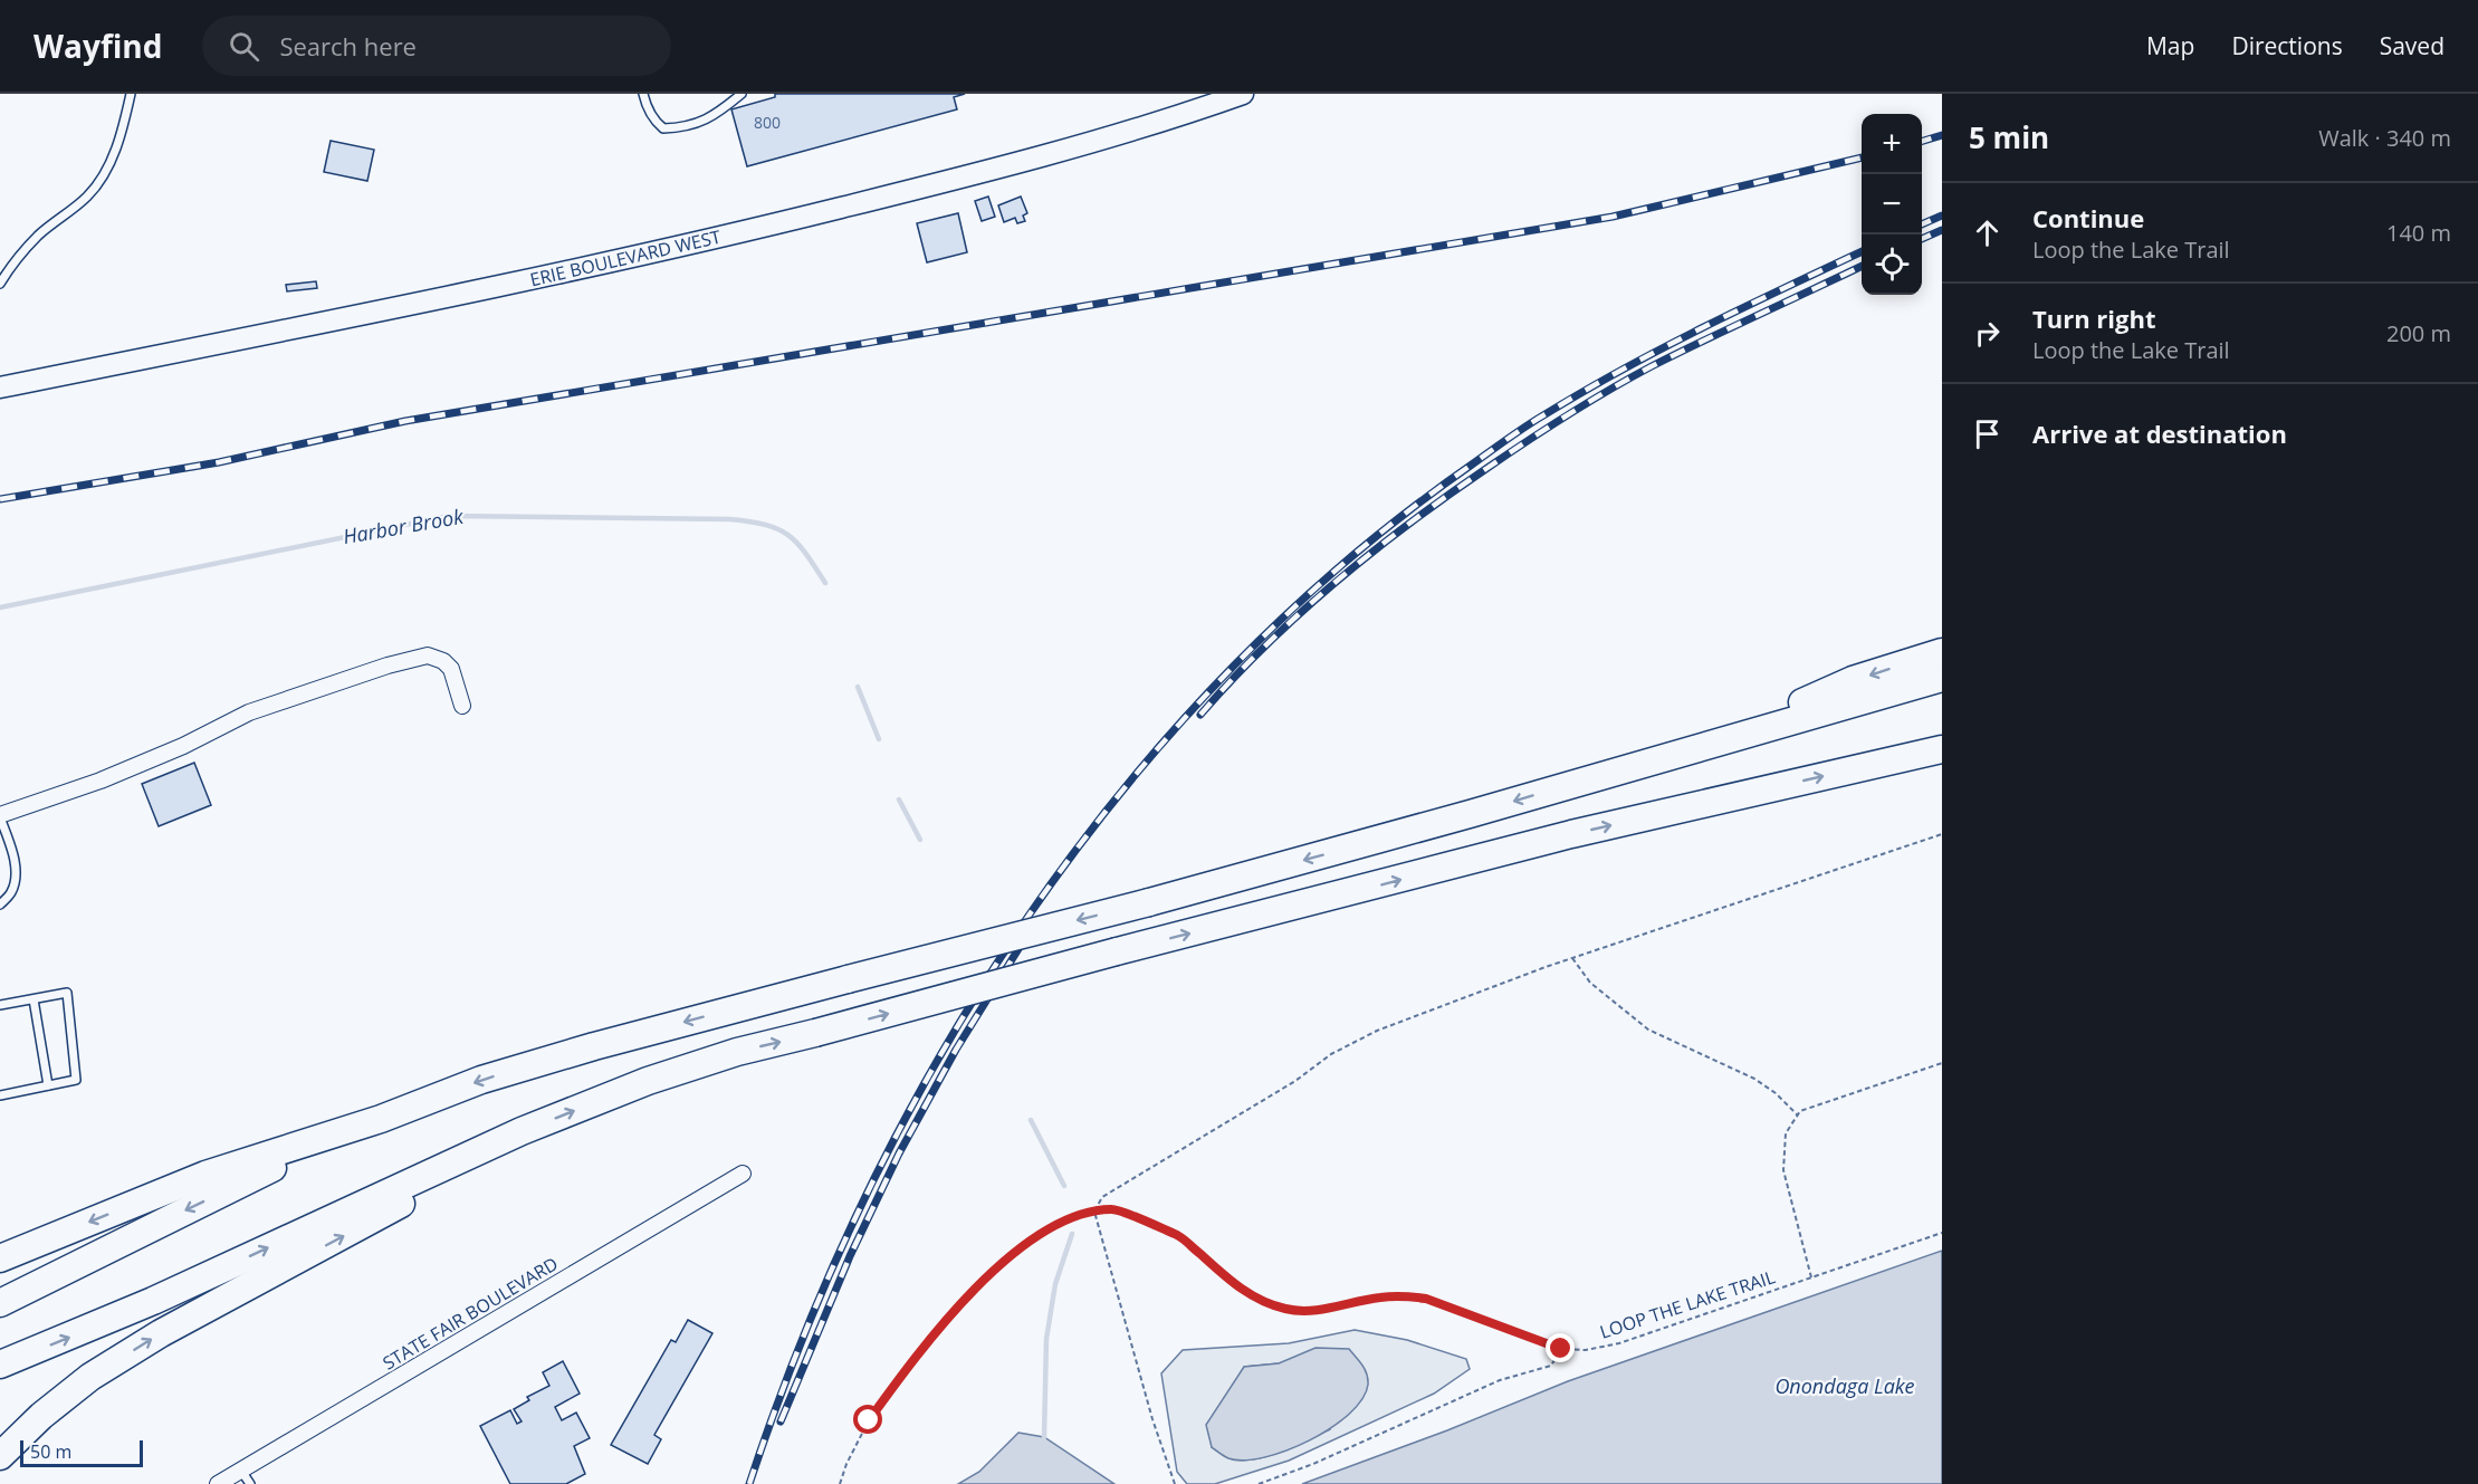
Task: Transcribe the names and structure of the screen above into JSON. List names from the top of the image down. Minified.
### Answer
{"streets":{"main road":["ERIE BOULEVARD WEST"],"street":["STATE FAIR BOULEVARD"],"path":["LOOP THE LAKE TRAIL"]},"water":["Harbor Brook","Onondaga Lake"],"house_numbers":["800"],"scale_bar":"50 m","page":{"header":"Wayfind","search":"Search here","nav":["Map","Directions","Saved"],"heading":["5 min","Walk · 340 m"],"map_buttons":["+","−"],"list":[["Continue","Loop the Lake Trail","140 m"],["Turn right","Loop the Lake Trail","200 m"],"Arrive at destination"],"scale":"50 m"}}
